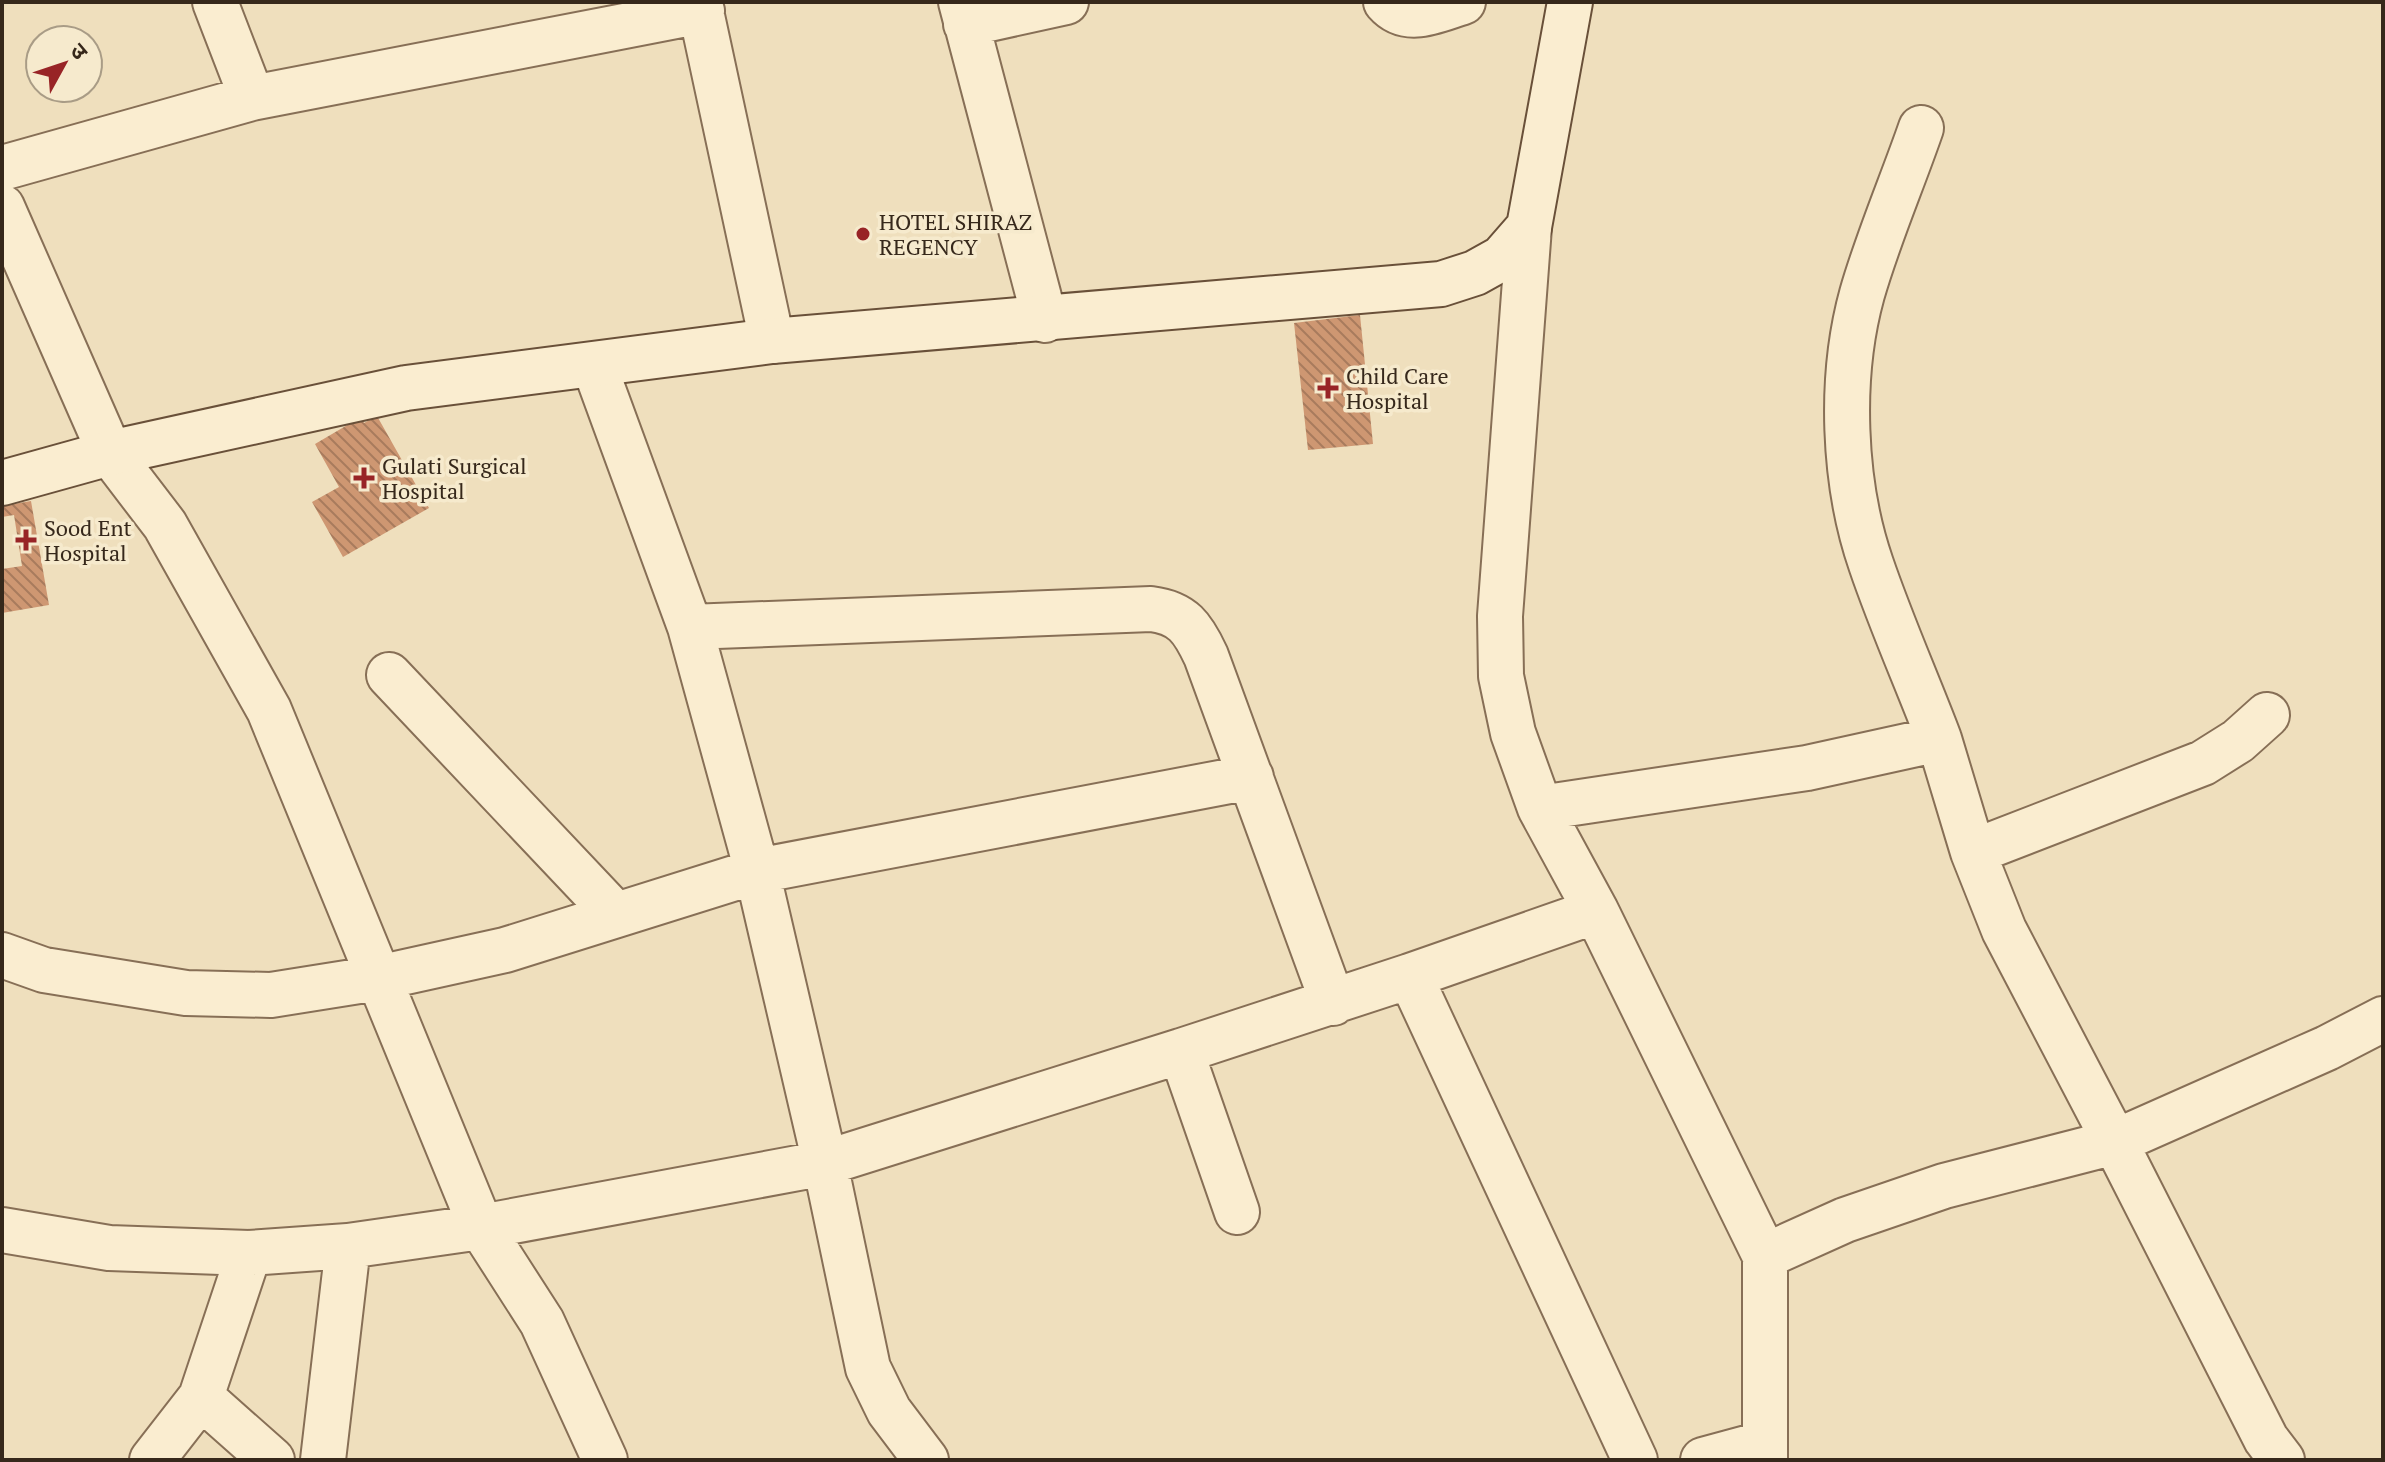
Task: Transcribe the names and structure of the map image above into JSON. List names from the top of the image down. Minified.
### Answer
{"places":{"other":["HOTEL SHIRAZ REGENCY"],"health":["Child Care Hospital","Gulati Surgical Hospital","Sood Ent Hospital"]},"north":"top right"}
